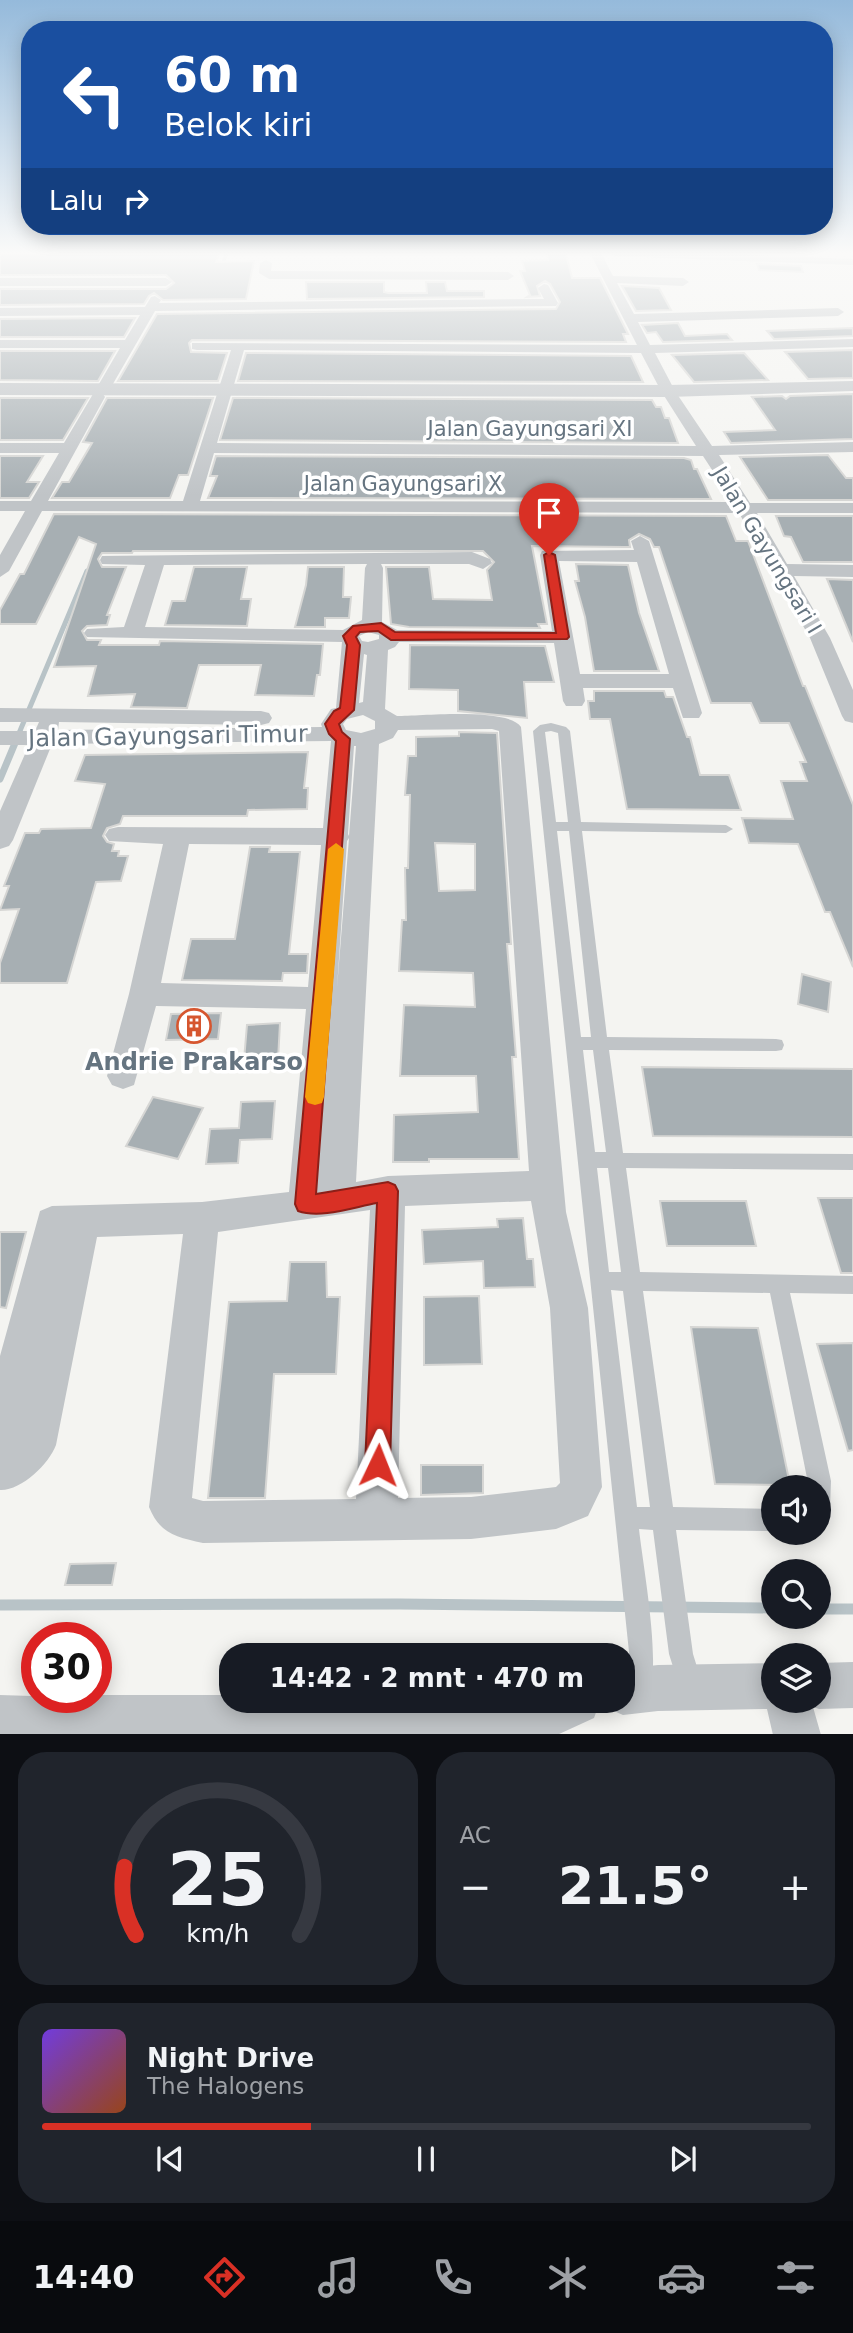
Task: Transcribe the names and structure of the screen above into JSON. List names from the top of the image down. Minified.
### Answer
{"streets":{"street":["Jalan Gayungsari XI","Jalan Gayungsari X","Jalan Gayungsari I","Jalan Gayungsari Timur"]},"crossings":[["Jalan Gayungsari XI","Jalan Gayungsari I"],["Jalan Gayungsari X","Jalan Gayungsari I"]],"places":{"building":["Andrie Prakarso"]},"page":{"turn":["60 m","Belok kiri"],"then":"Lalu","limit":"30","trip":"14:42 · 2 mnt · 470 m","tile":"AC","heat":["−","21.5°","+"],"song":["Night Drive","The Halogens"],"tabs":"14:40","gauge":["25","km/h"]}}
